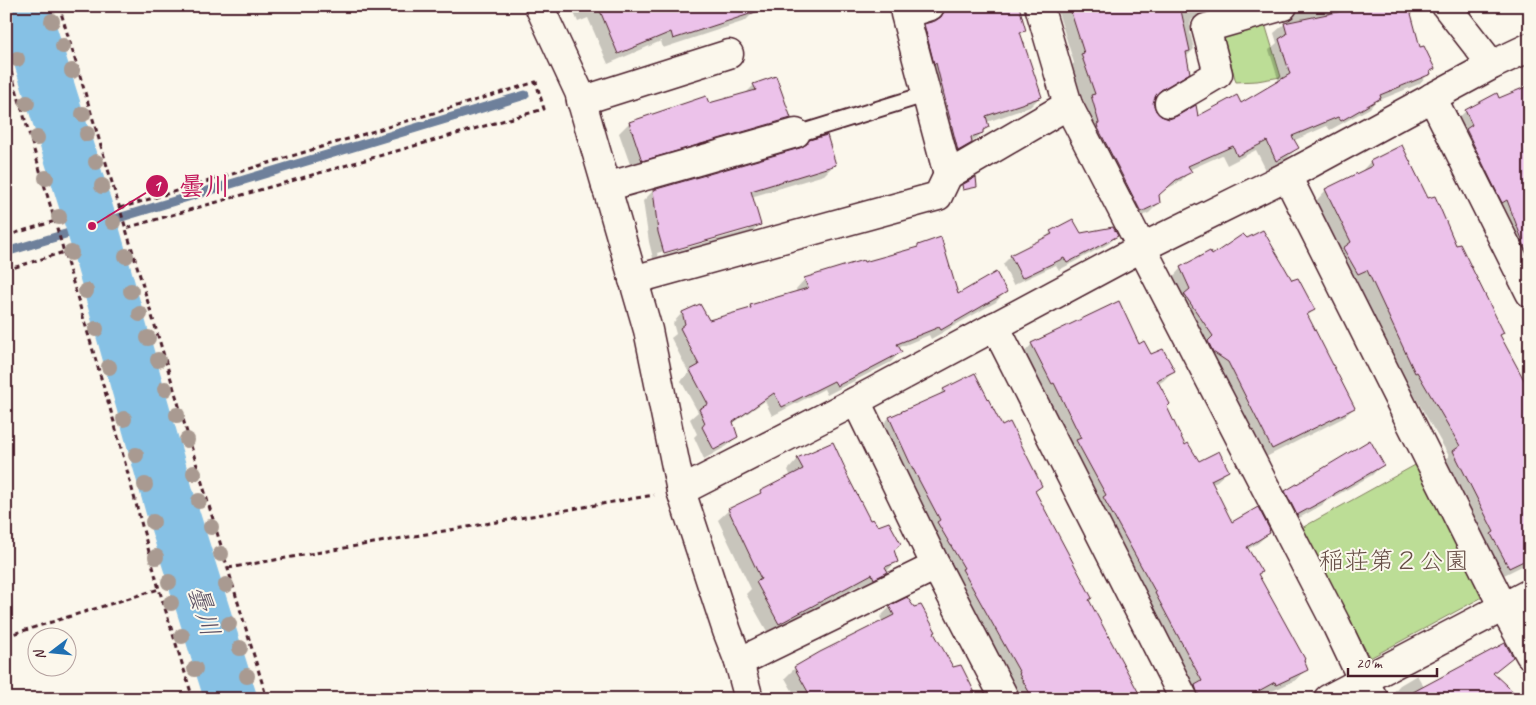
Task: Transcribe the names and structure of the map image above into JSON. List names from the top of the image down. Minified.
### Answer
{"water":["曇川"],"parks":["稲荘第２公園"],"places":["曇川"],"scale_bar":"20 m","north":"left"}
